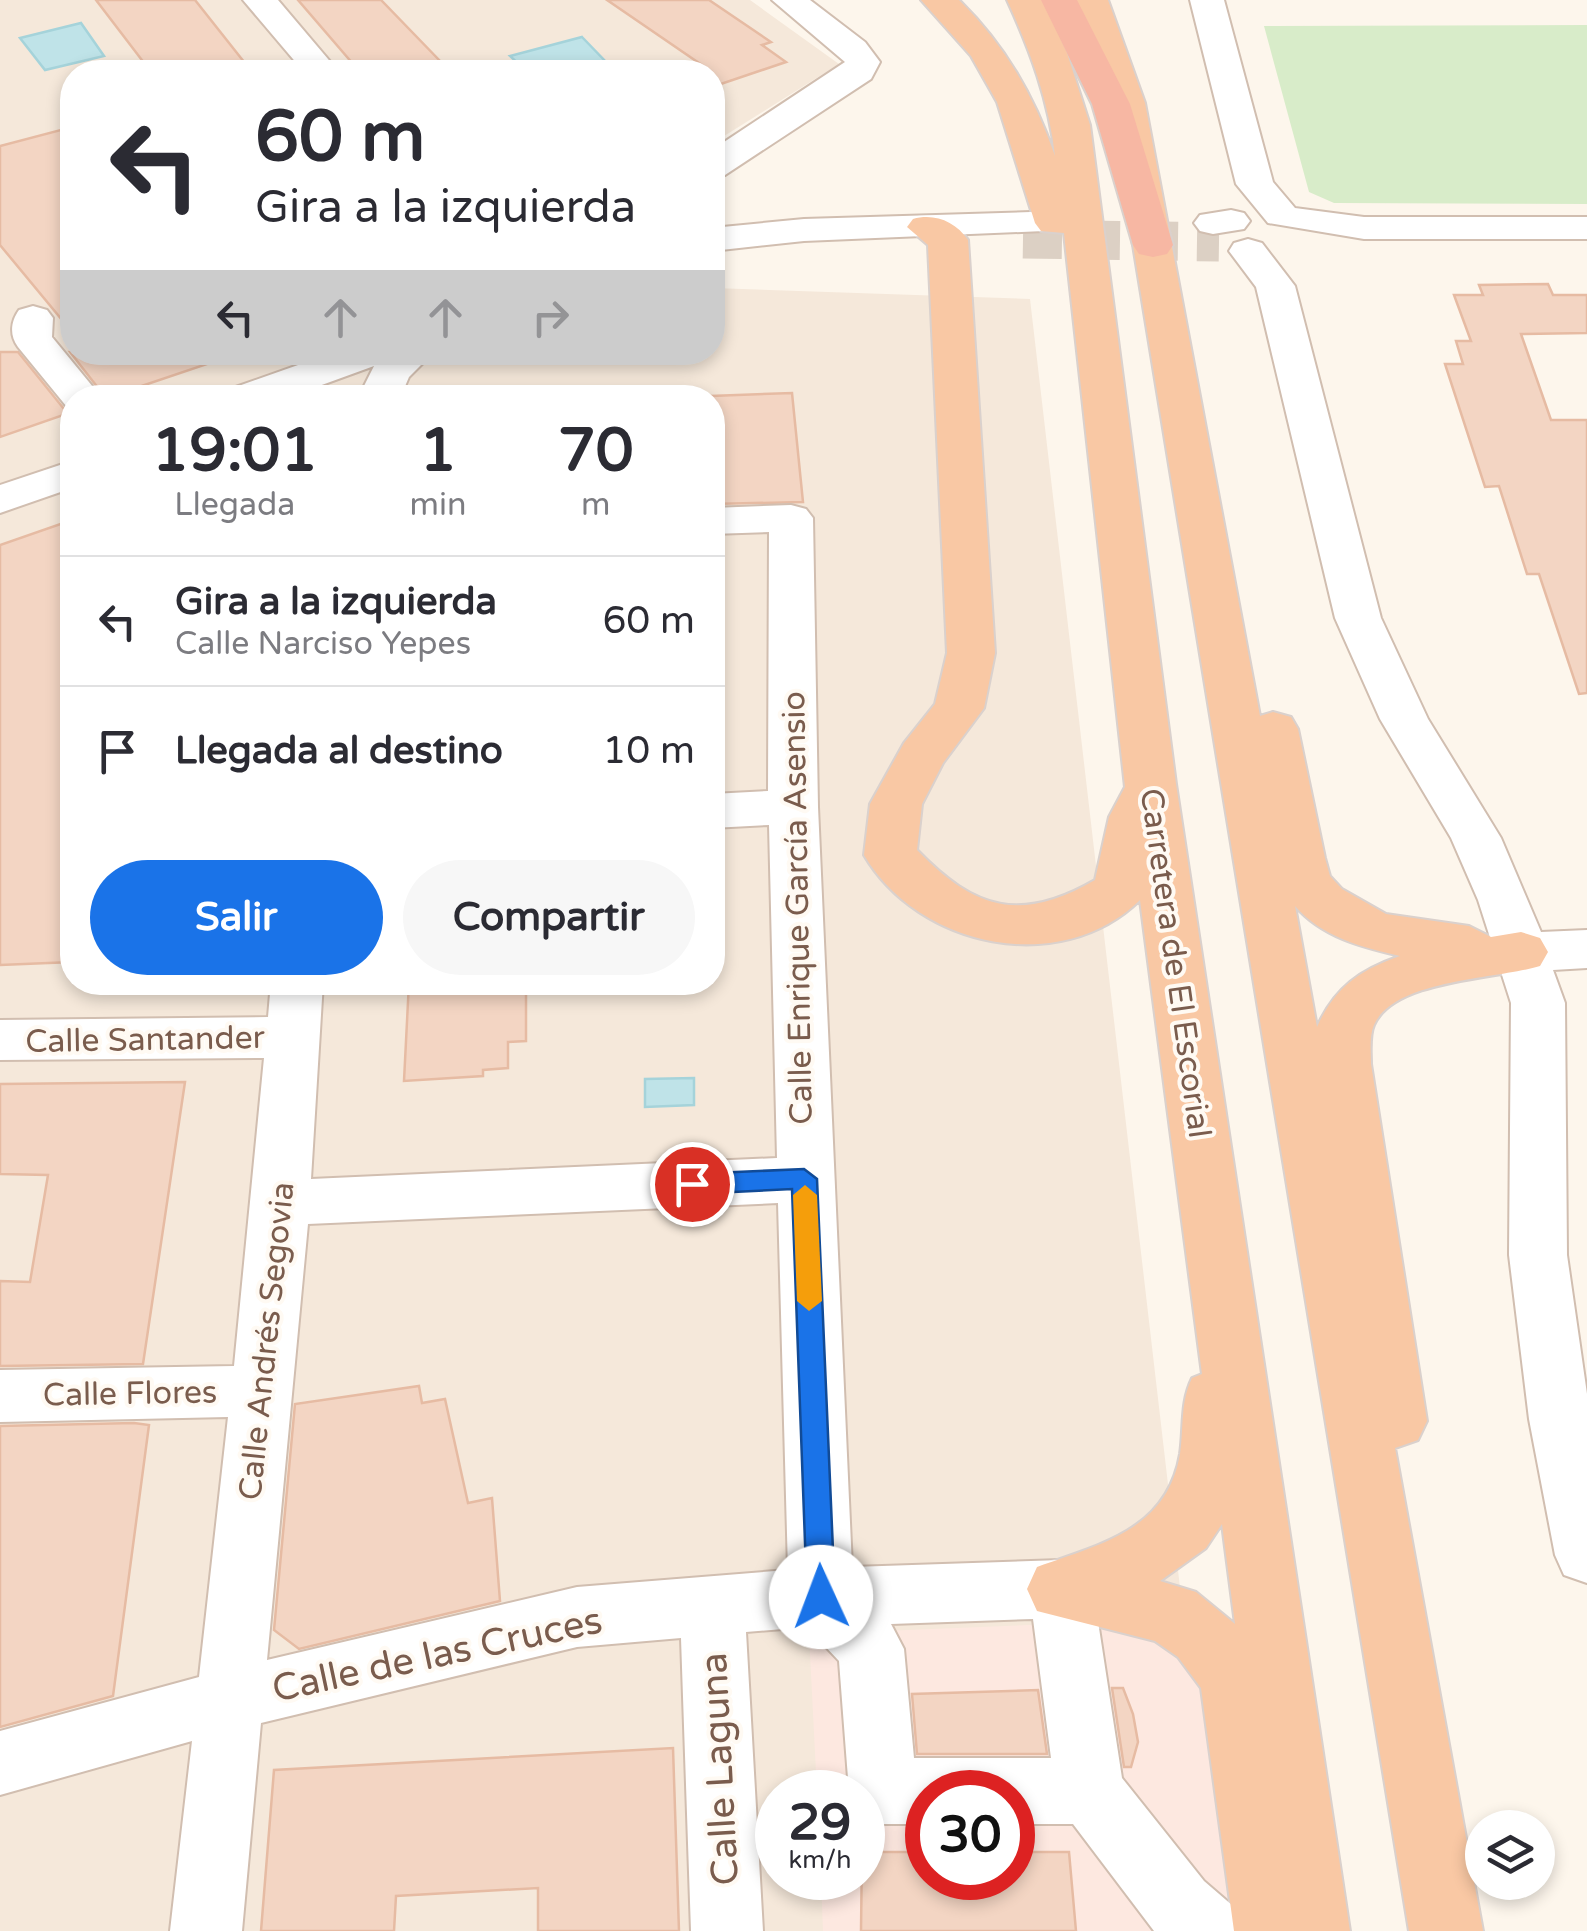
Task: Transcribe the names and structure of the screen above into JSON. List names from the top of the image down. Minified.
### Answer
{"streets":{"highway":["Carretera de El Escorial"],"street":["Calle Enrique García Asensio","Calle Santander","Calle Andrés Segovia","Calle Flores","Calle de las Cruces","Calle Laguna"]},"crossings":[["Calle Enrique García Asensio","Calle de las Cruces"],["Calle Santander","Calle Andrés Segovia"],["Calle Andrés Segovia","Calle Flores"],["Calle Andrés Segovia","Calle de las Cruces"],["Calle de las Cruces","Calle Laguna"]],"page":{"turn":["60 m","Gira a la izquierda"],"eta":["19:01","Llegada","1","min","70","m"],"list":[{"name":"Gira a la izquierda","note":"Calle Narciso Yepes","value":"60 m"},{"name":"Llegada al destino","value":"10 m"}],"buttons":["Salir","Compartir"],"speed":"29 km/h","limit":"30"}}
